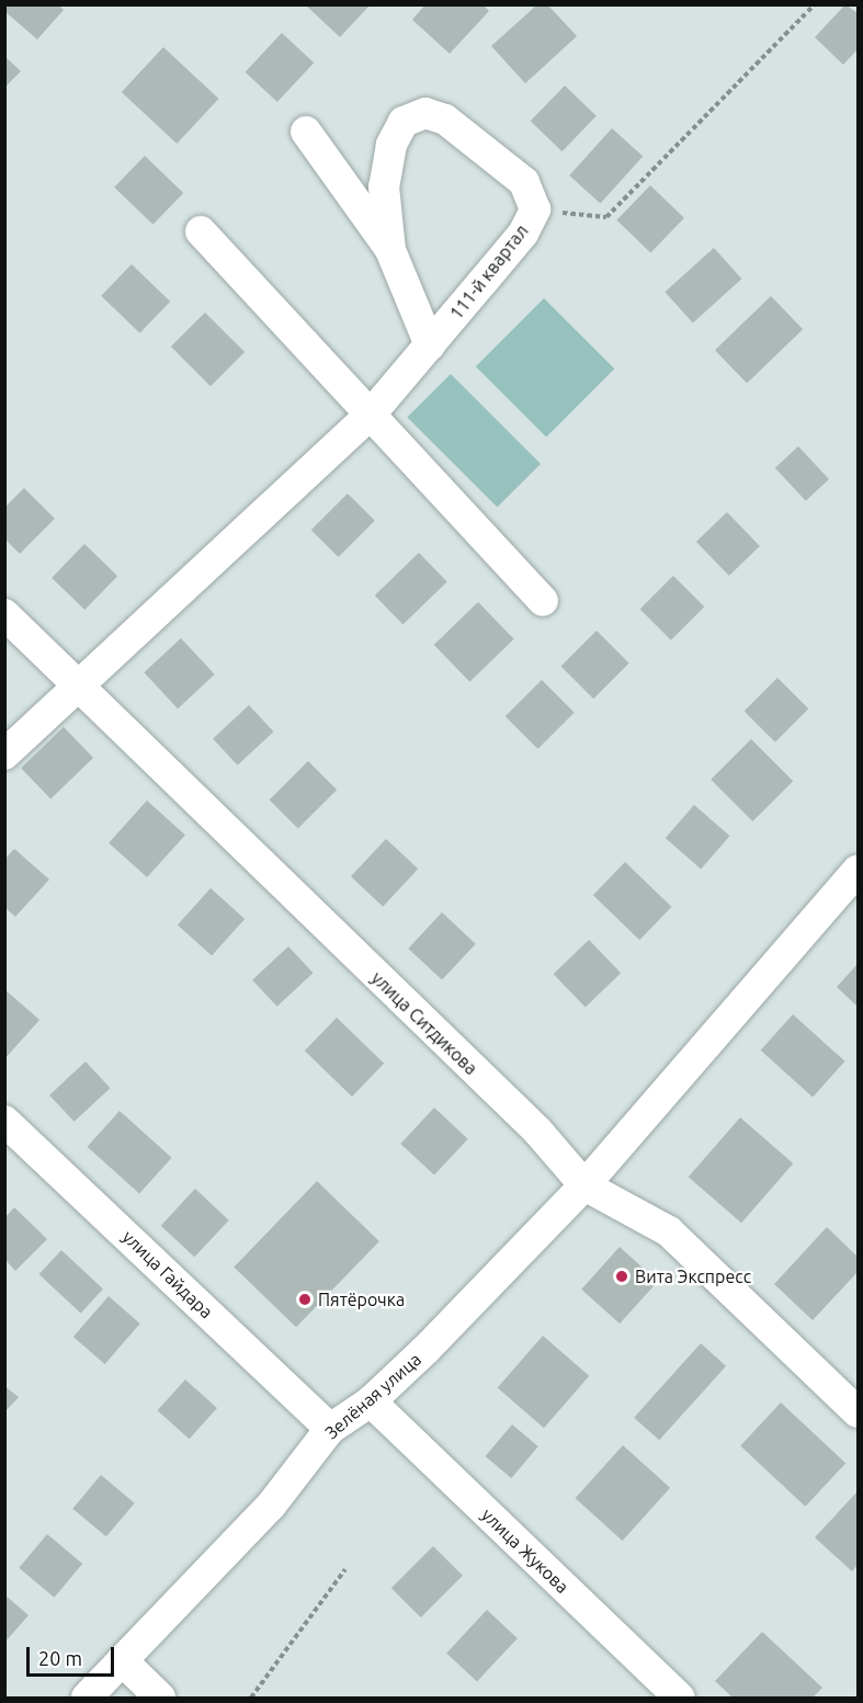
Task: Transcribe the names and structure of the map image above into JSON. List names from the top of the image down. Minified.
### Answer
{"streets":{"street":["111-й квартал","улица Ситдикова","улица Гайдара","Зелёная улица","улица Жукова"]},"crossings":[["111-й квартал","улица Ситдикова"],["улица Ситдикова","Зелёная улица"],["улица Гайдара","Зелёная улица"],["Зелёная улица","улица Жукова"]],"places":["Вита Экспресс","Пятёрочка"],"scale_bar":"20 m"}
